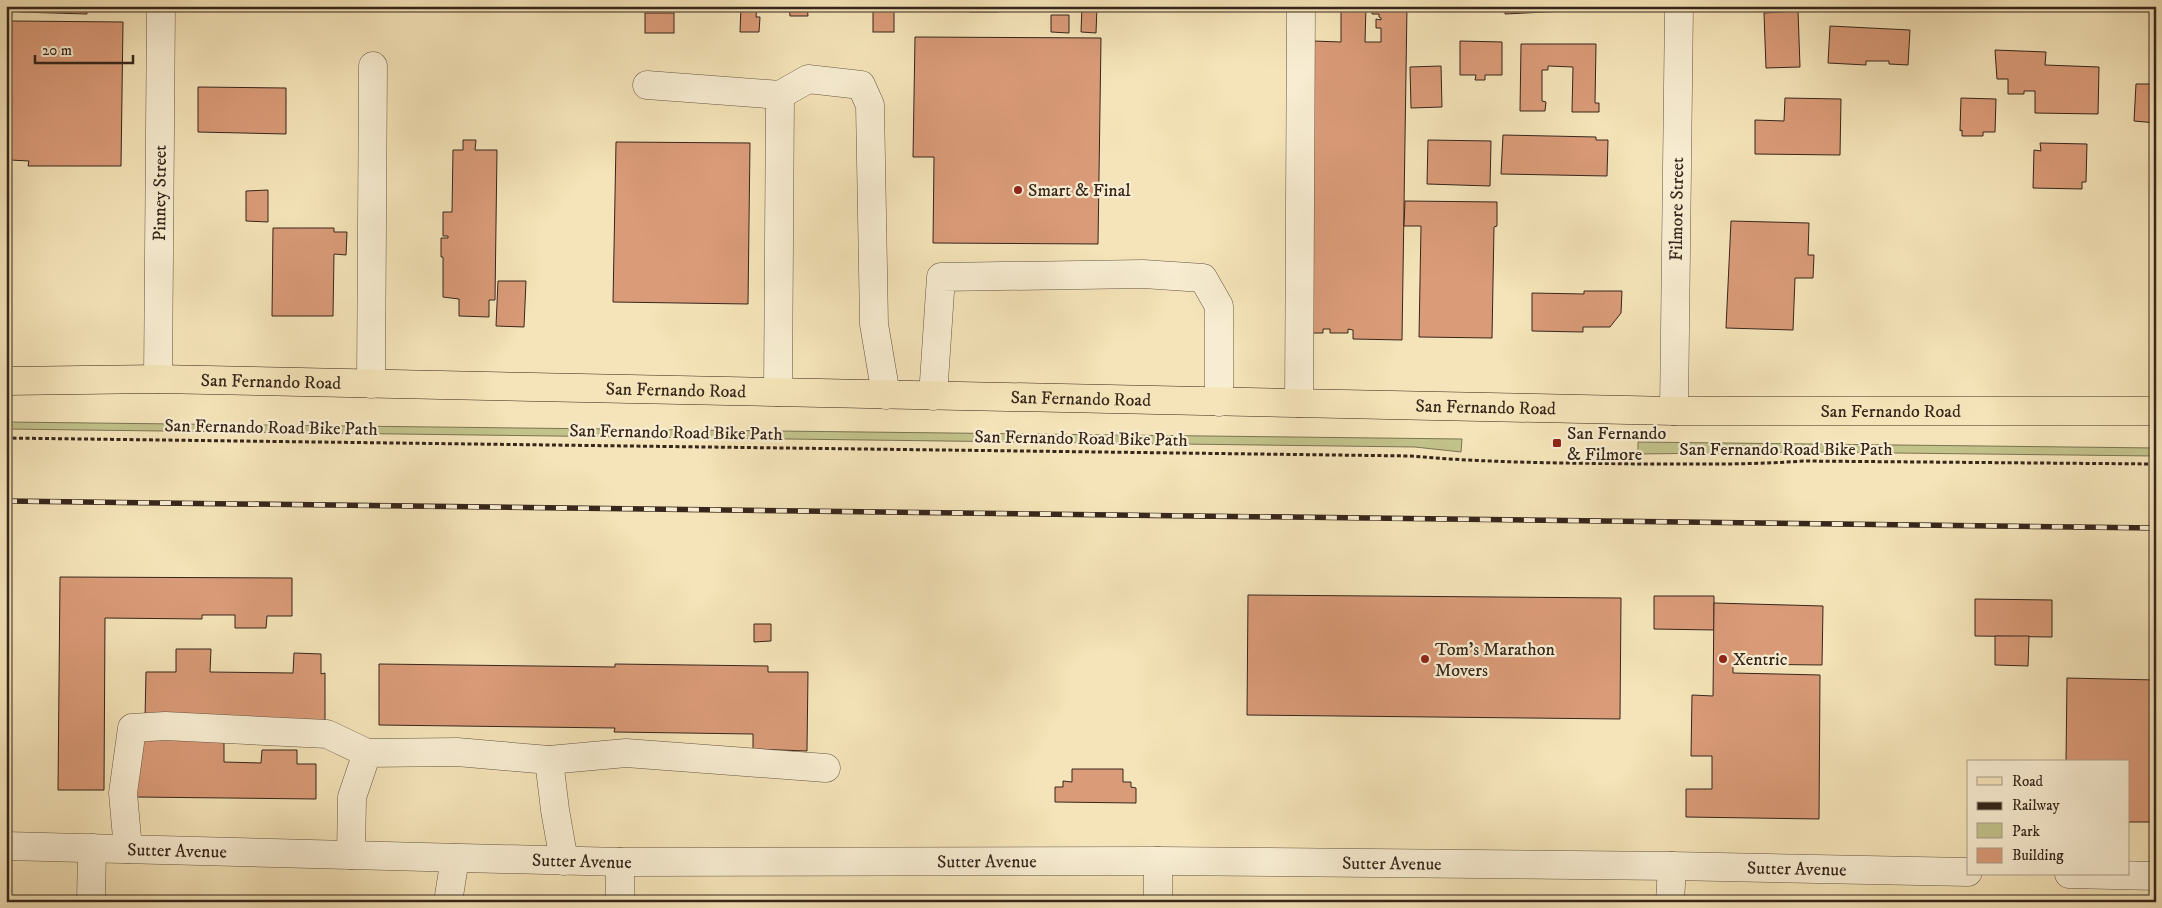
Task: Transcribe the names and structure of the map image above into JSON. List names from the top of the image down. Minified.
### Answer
{"streets":{"main road":["San Fernando Road"],"street":["Pinney Street","Filmore Street","Sutter Avenue"],"path":["San Fernando Road Bike Path"]},"crossings":[["Pinney Street","San Fernando Road"],["Filmore Street","San Fernando Road"]],"places":{"other":["Smart & Final","Tom's Marathon Movers","Xentric"],"transit":["San Fernando & Filmore"]},"legend":["Road","Railway","Park","Building"],"scale_bar":"20 m"}
